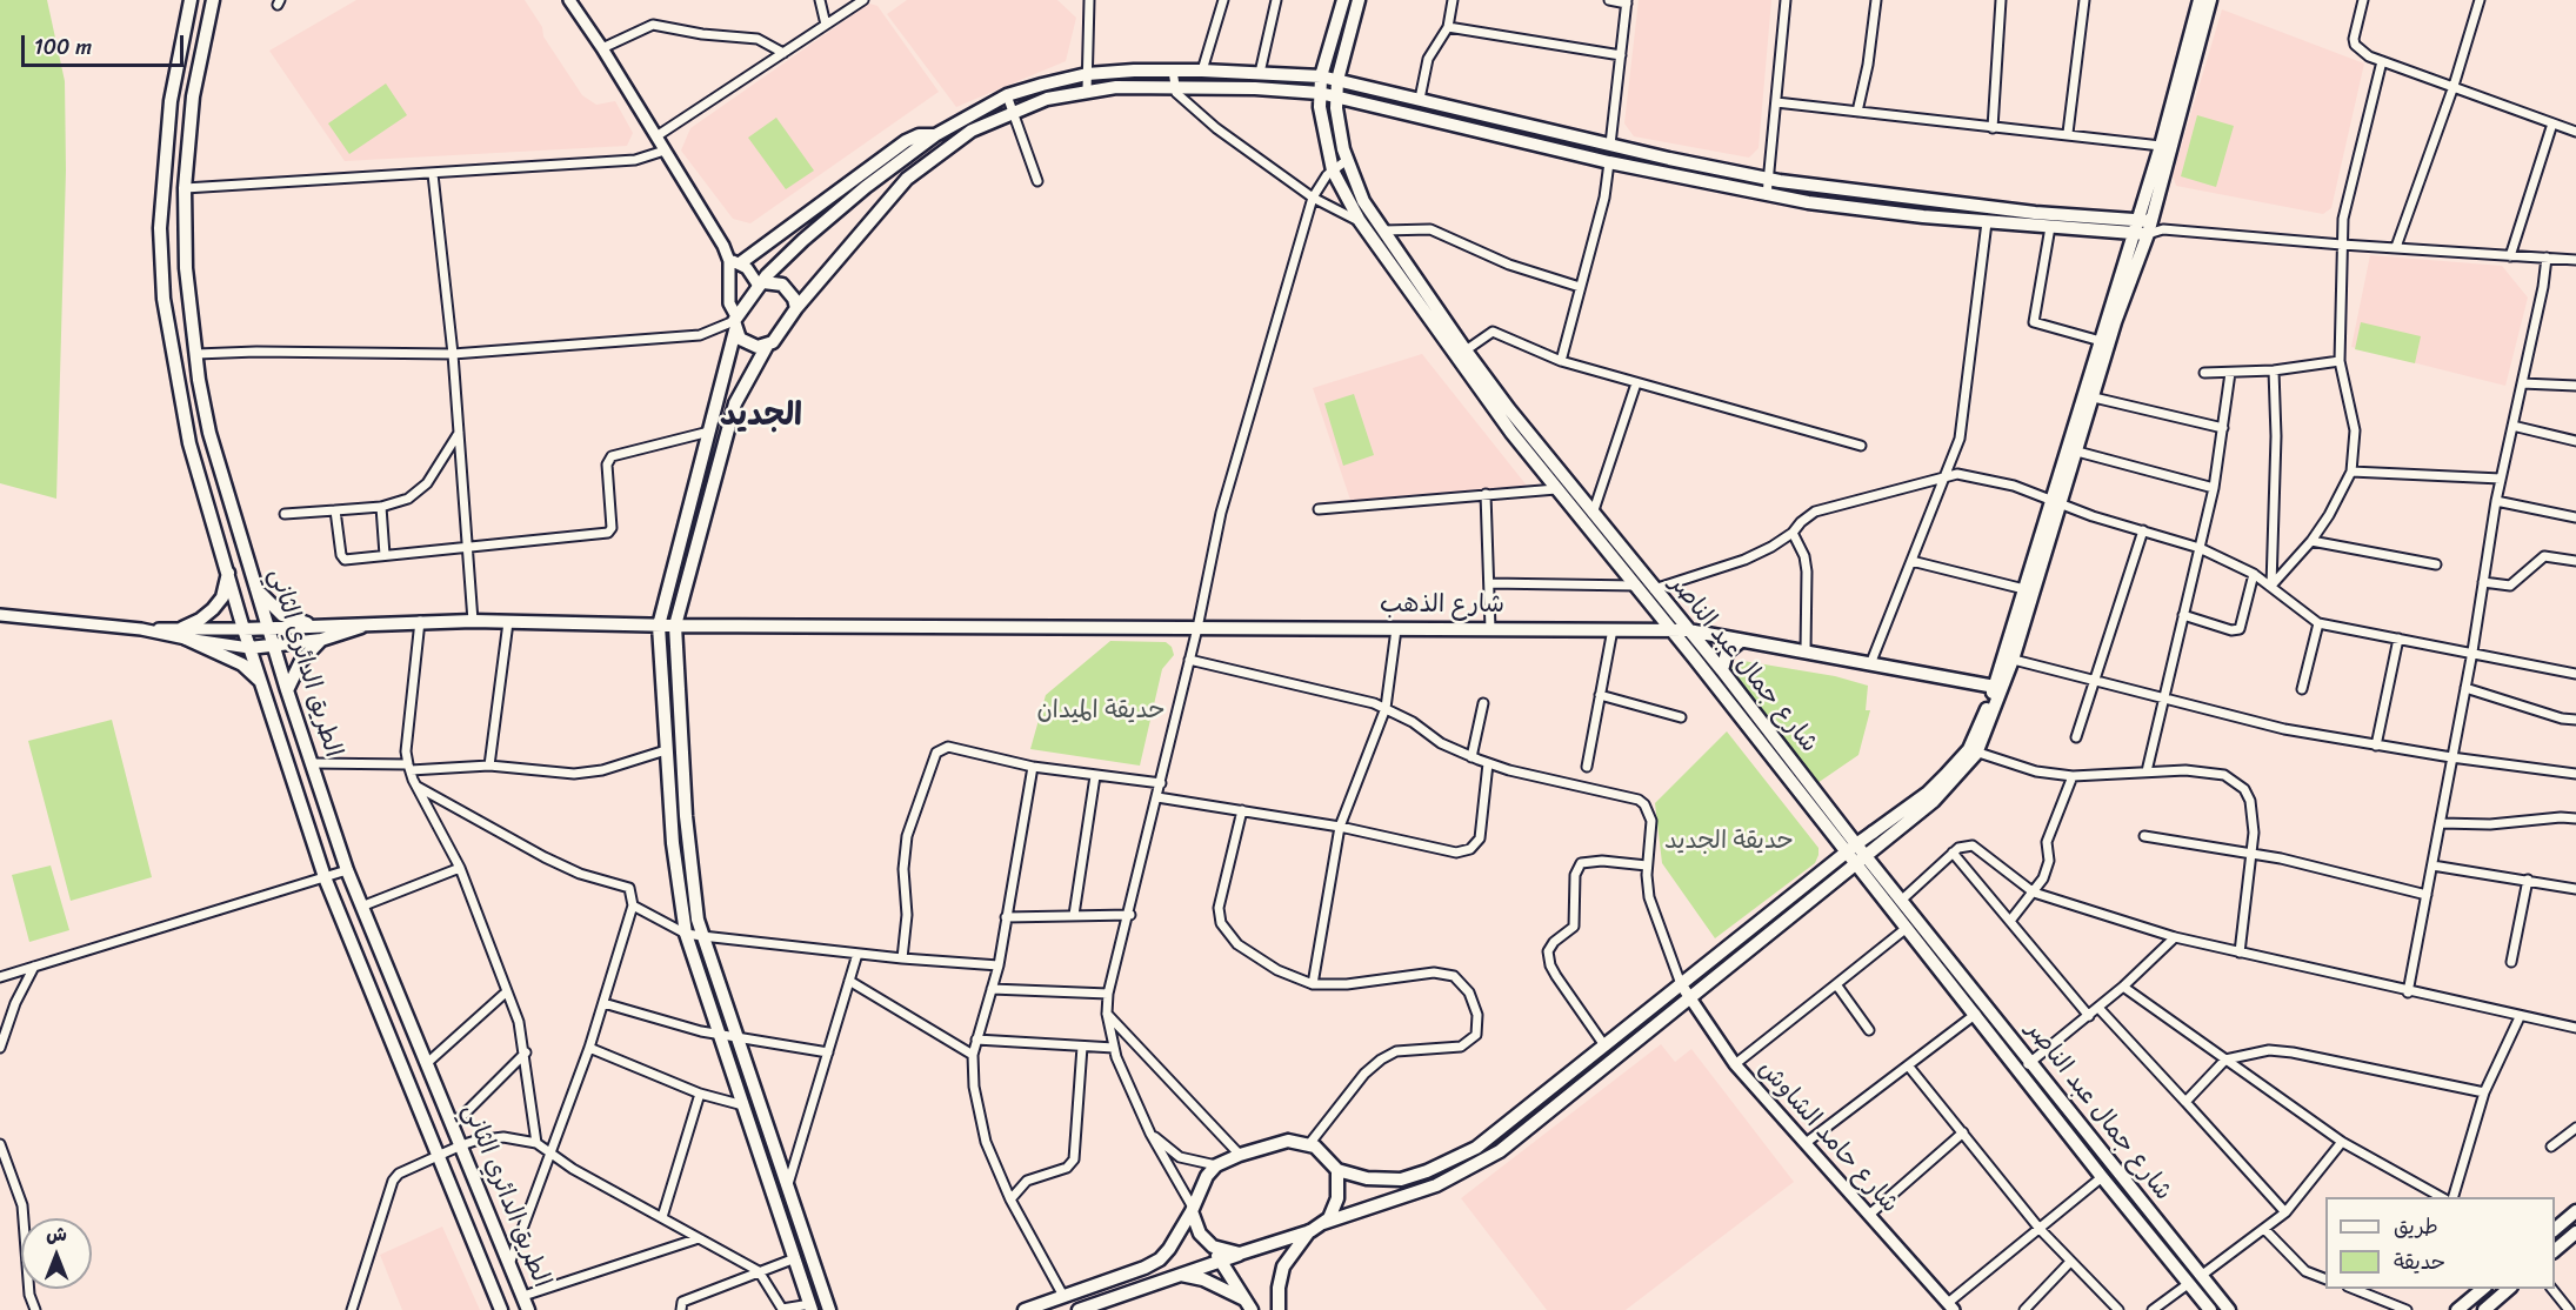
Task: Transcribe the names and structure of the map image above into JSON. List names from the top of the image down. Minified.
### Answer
{"streets":{"main road":["شارع الذهب","الطريق الدائري الثاني","شارع جمال عبد الناصر"],"street":["شارع حامد الشاوش"]},"crossings":[["شارع الذهب","شارع جمال عبد الناصر"]],"districts":["الجديد"],"parks":["حديقة الميدان","حديقة الجديد"],"legend":["طريق","حديقة"],"scale_bar":"100 m","north":"top"}
